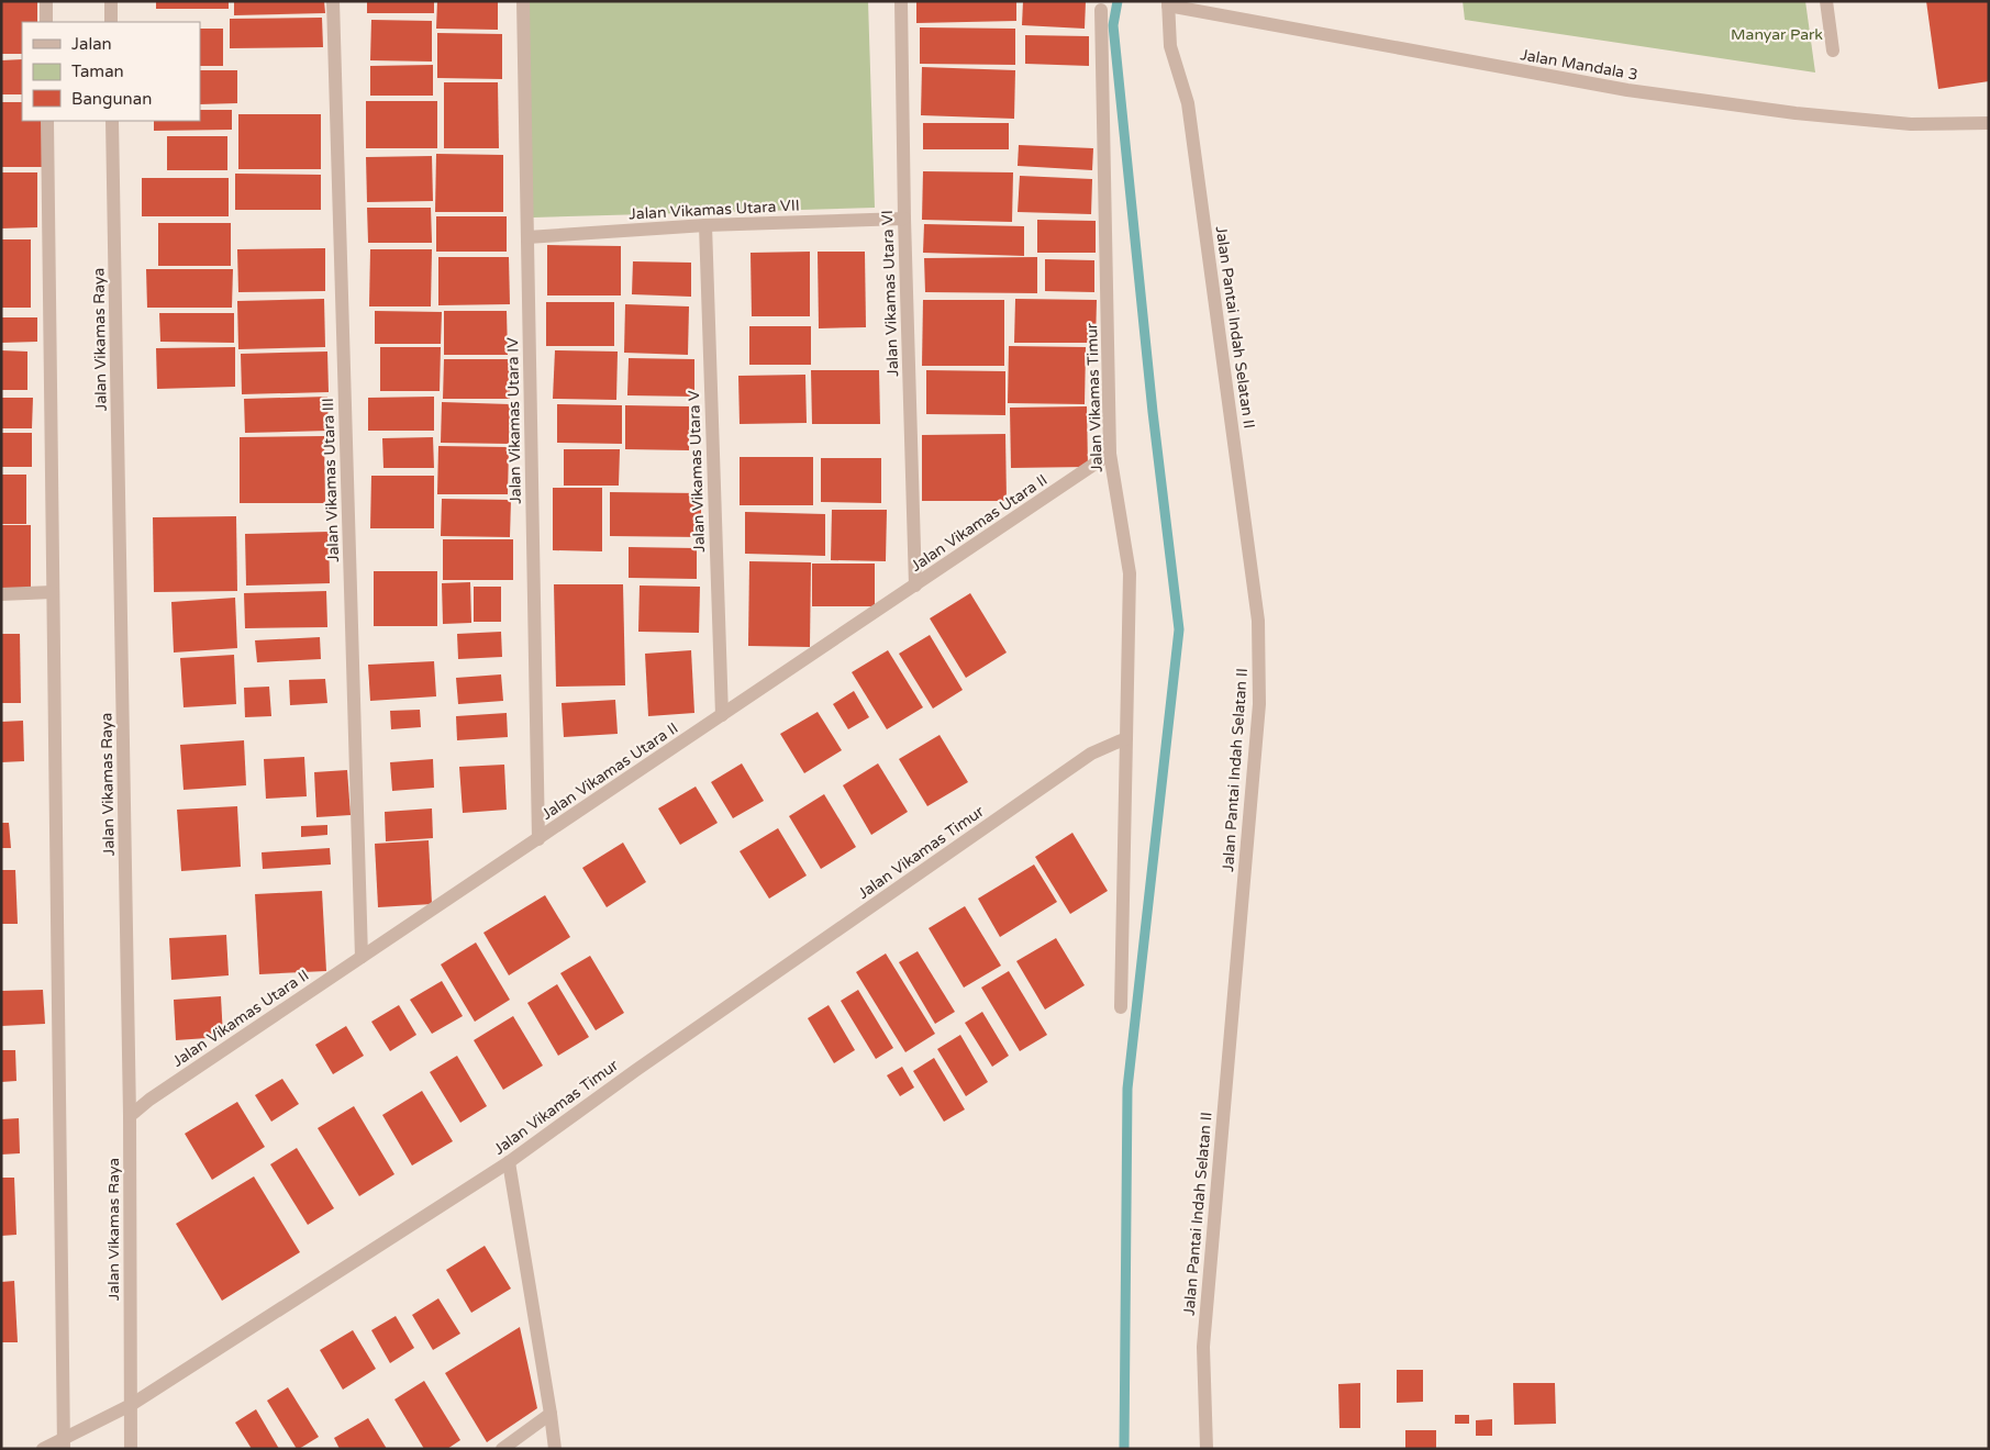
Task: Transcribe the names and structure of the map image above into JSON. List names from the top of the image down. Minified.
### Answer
{"streets":{"street":["Jalan Mandala 3","Jalan Vikamas Utara VII","Jalan Vikamas Utara VI","Jalan Pantai Indah Selatan II","Jalan Vikamas Raya","Jalan Vikamas Timur","Jalan Vikamas Utara IV","Jalan Vikamas Utara V","Jalan Vikamas Utara III","Jalan Vikamas Utara II"]},"crossings":[["Jalan Mandala 3","Jalan Pantai Indah Selatan II"],["Jalan Vikamas Utara VII","Jalan Vikamas Utara VI"],["Jalan Vikamas Utara VII","Jalan Vikamas Utara IV"],["Jalan Vikamas Utara VII","Jalan Vikamas Utara V"],["Jalan Vikamas Utara VI","Jalan Vikamas Utara II"],["Jalan Vikamas Raya","Jalan Vikamas Timur"],["Jalan Vikamas Raya","Jalan Vikamas Utara II"],["Jalan Vikamas Timur","Jalan Vikamas Utara II"],["Jalan Vikamas Utara IV","Jalan Vikamas Utara II"],["Jalan Vikamas Utara V","Jalan Vikamas Utara II"],["Jalan Vikamas Utara III","Jalan Vikamas Utara II"]],"parks":["Manyar Park"],"legend":["Jalan","Taman","Bangunan"]}
